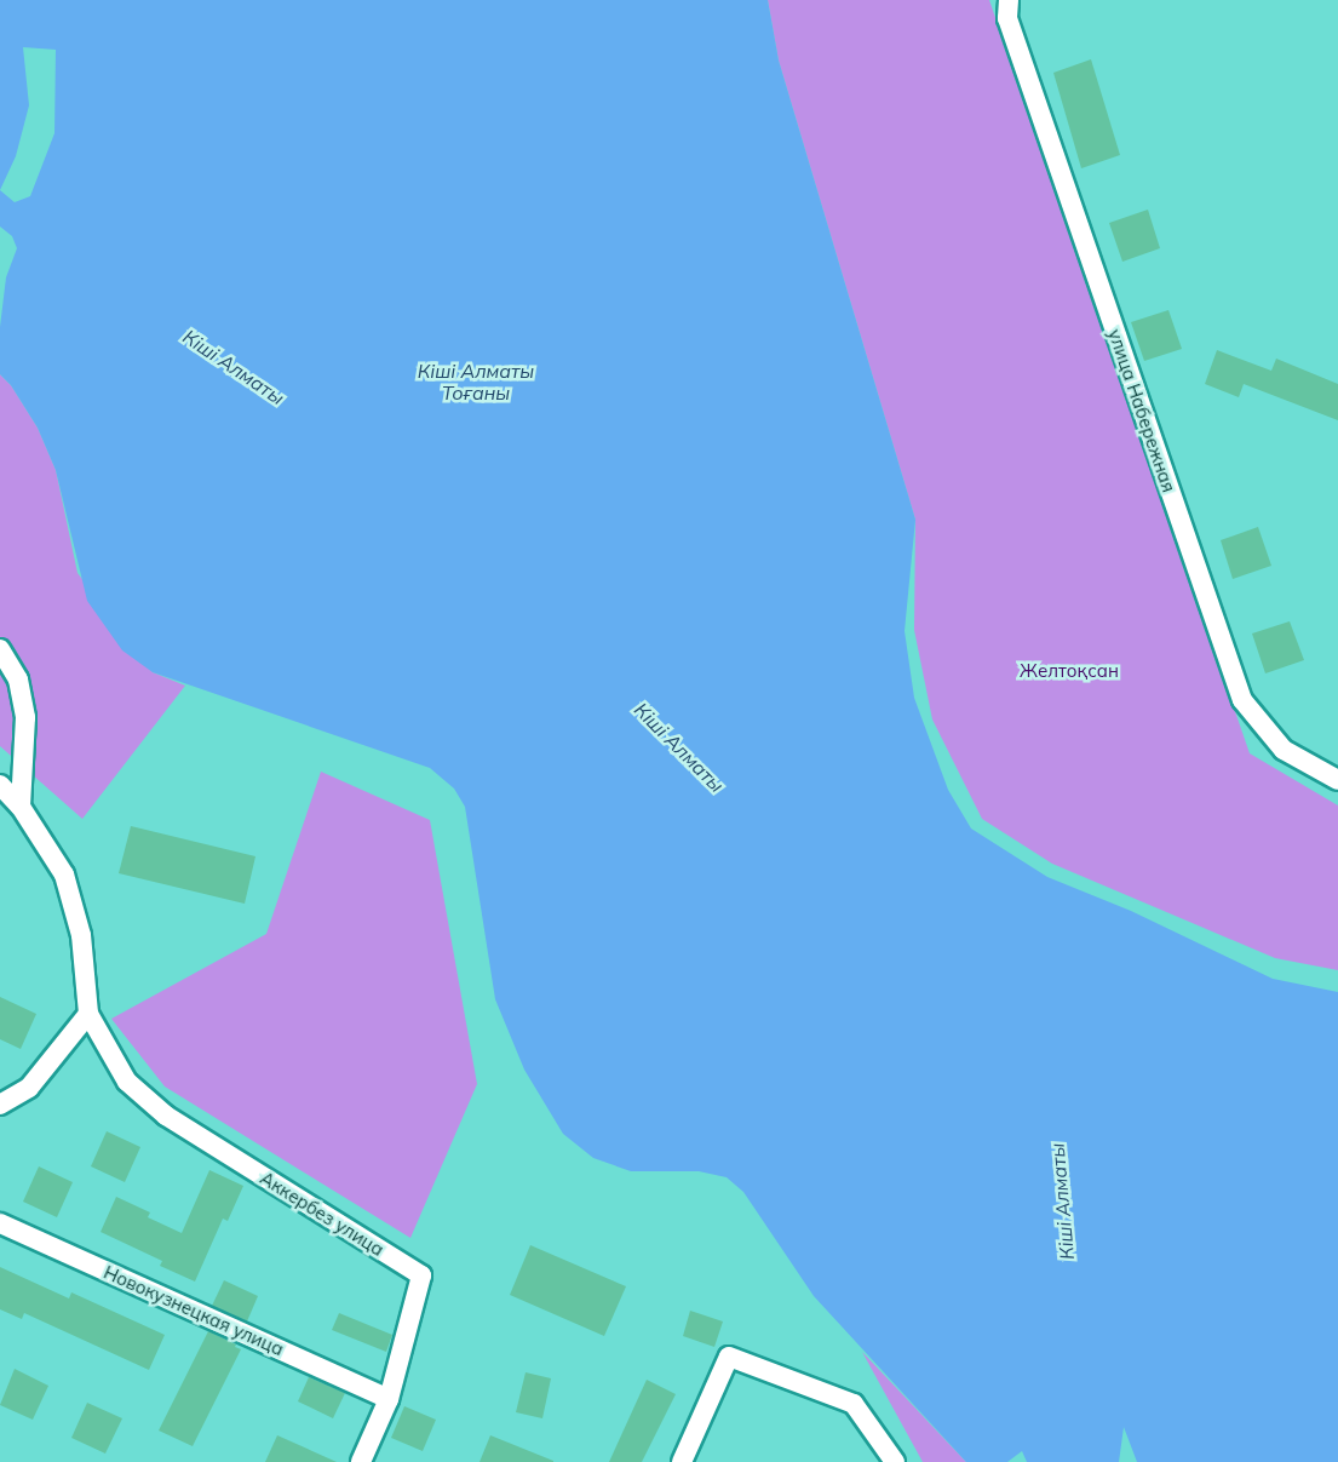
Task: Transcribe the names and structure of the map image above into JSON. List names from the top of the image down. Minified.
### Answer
{"streets":{"street":["улица Набережная","Аккербез улица","Новокузнецкая улица"]},"crossings":[["Аккербез улица","Новокузнецкая улица"]],"water":["Кіші Алматы","Кіші Алматы Тоғаны"],"parks":["Желтоқсан"]}
